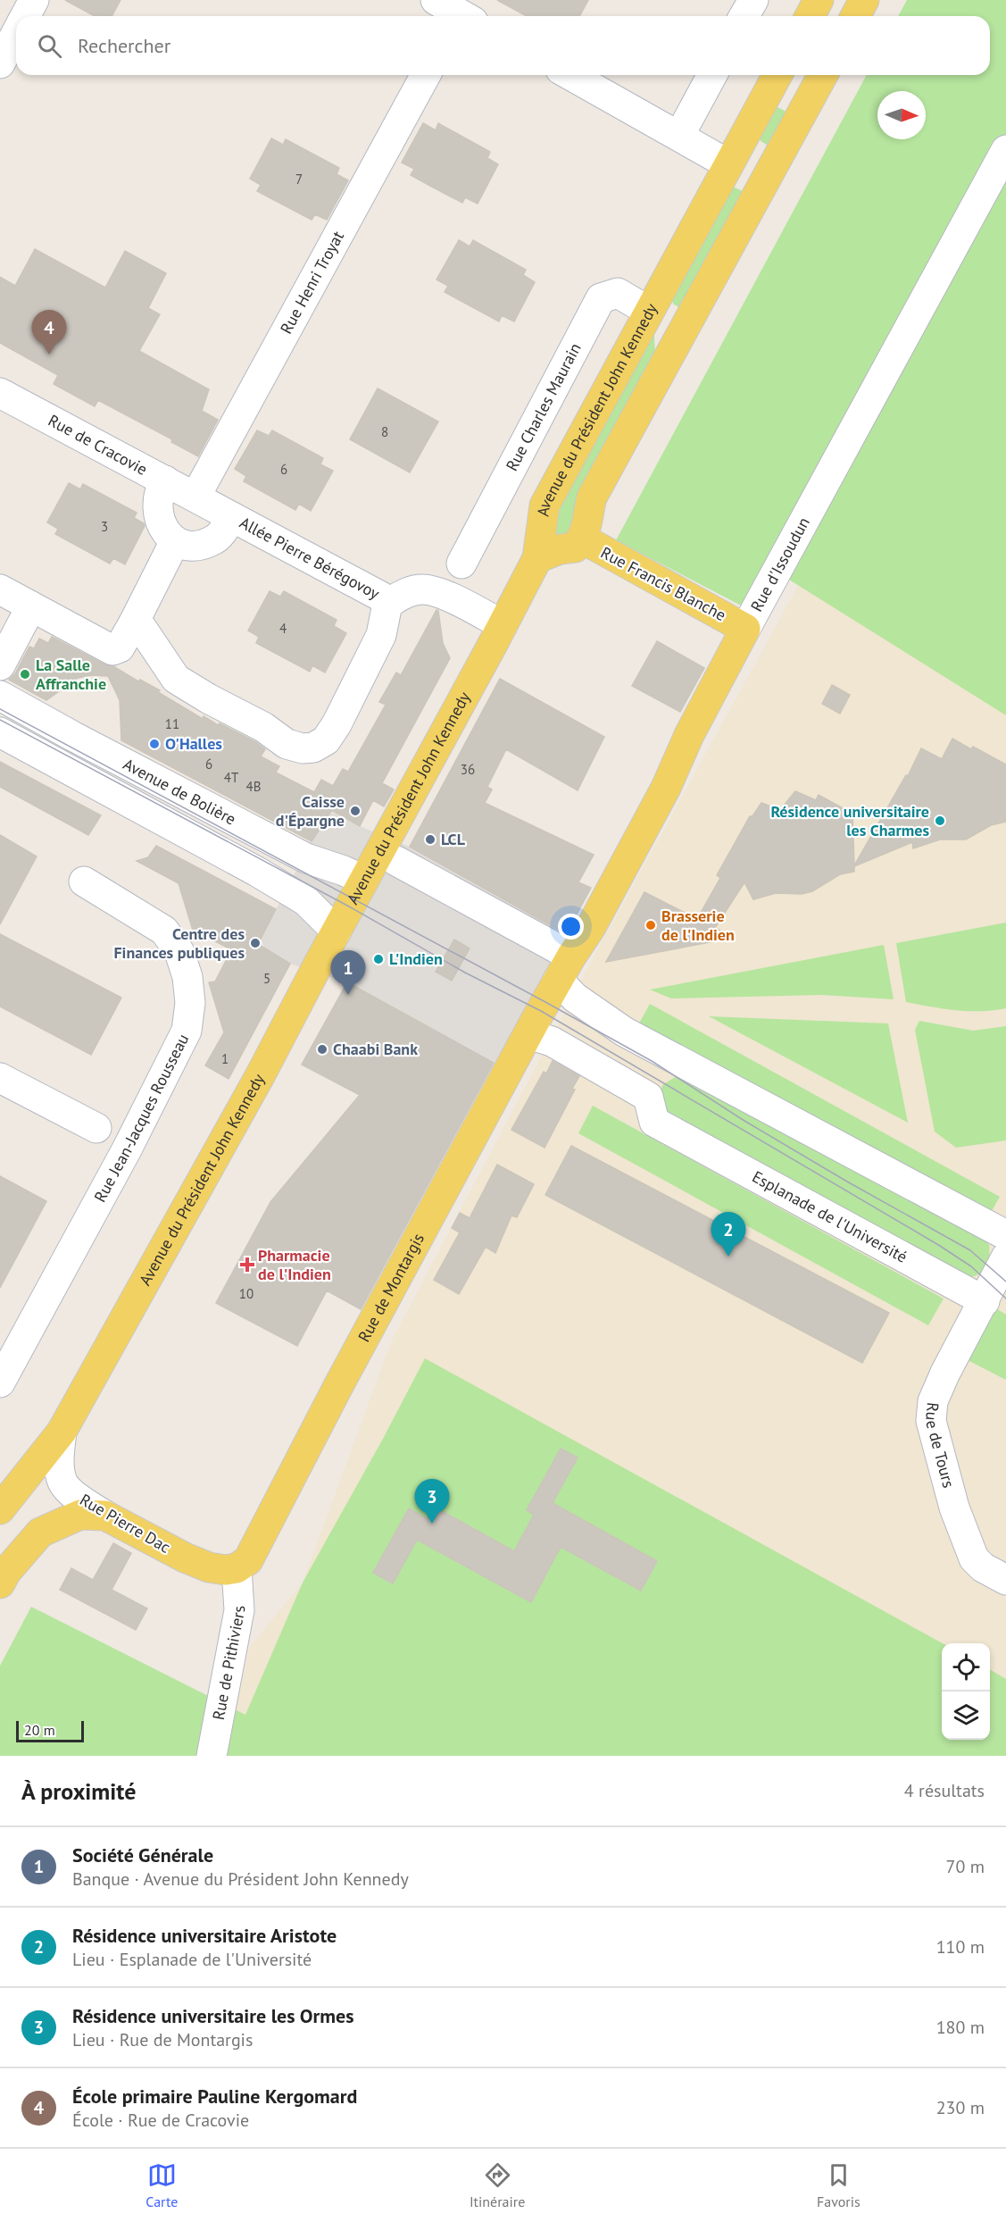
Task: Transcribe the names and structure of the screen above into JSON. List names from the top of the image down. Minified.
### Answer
{"streets":{"main road":["Avenue du Président John Kennedy","Rue d'Issoudun","Rue Francis Blanche","Rue de Montargis","Rue Pierre Dac"],"street":["Rue Henri Troyat","Rue Charles Maurain","Rue de Cracovie","Allée Pierre Bérégovoy","Avenue de Bolière","Rue Jean-Jacques Rousseau","Esplanade de l'Université","Rue de Tours","Rue de Pithiviers"]},"crossings":[["Rue Henri Troyat","Rue de Cracovie"],["Rue Henri Troyat","Allée Pierre Bérégovoy"],["Rue Charles Maurain","Avenue du Président John Kennedy"],["Avenue du Président John Kennedy","Rue Francis Blanche"],["Avenue du Président John Kennedy","Avenue de Bolière"],["Avenue du Président John Kennedy","Rue Pierre Dac"],["Rue de Cracovie","Allée Pierre Bérégovoy"],["Rue d'Issoudun","Rue Francis Blanche"],["Rue d'Issoudun","Rue de Montargis"],["Esplanade de l'Université","Rue de Tours"],["Rue de Montargis","Rue Pierre Dac"],["Rue de Montargis","Rue de Pithiviers"],["Rue Pierre Dac","Rue de Pithiviers"]],"places":{"other":["La Salle Affranchie","O'Halles","Caisse d'Épargne","Résidence universitaire les Charmes","LCL","Brasserie de l'Indien","Centre des Finances publiques","L'Indien","Chaabi Bank"],"health":["Pharmacie de l'Indien"]},"house_numbers":["7","8","6","3","4","11","6","36","4T","4B","5","1","10"],"scale_bar":"20 m","north":"right","page":{"search":"Rechercher","pins":["4","1","2","3"],"scale":"20 m","heading":["À proximité","4 résultats"],"list":[{"mark":"1","name":"Société Générale","note":"Banque · Avenue du Président John Kennedy","value":"70 m"},{"mark":"2","name":"Résidence universitaire Aristote","note":"Lieu · Esplanade de l'Université","value":"110 m"},{"mark":"3","name":"Résidence universitaire les Ormes","note":"Lieu · Rue de Montargis","value":"180 m"},{"mark":"4","name":"École primaire Pauline Kergomard","note":"École · Rue de Cracovie","value":"230 m"}],"nav":["Carte","Itinéraire","Favoris"]}}
